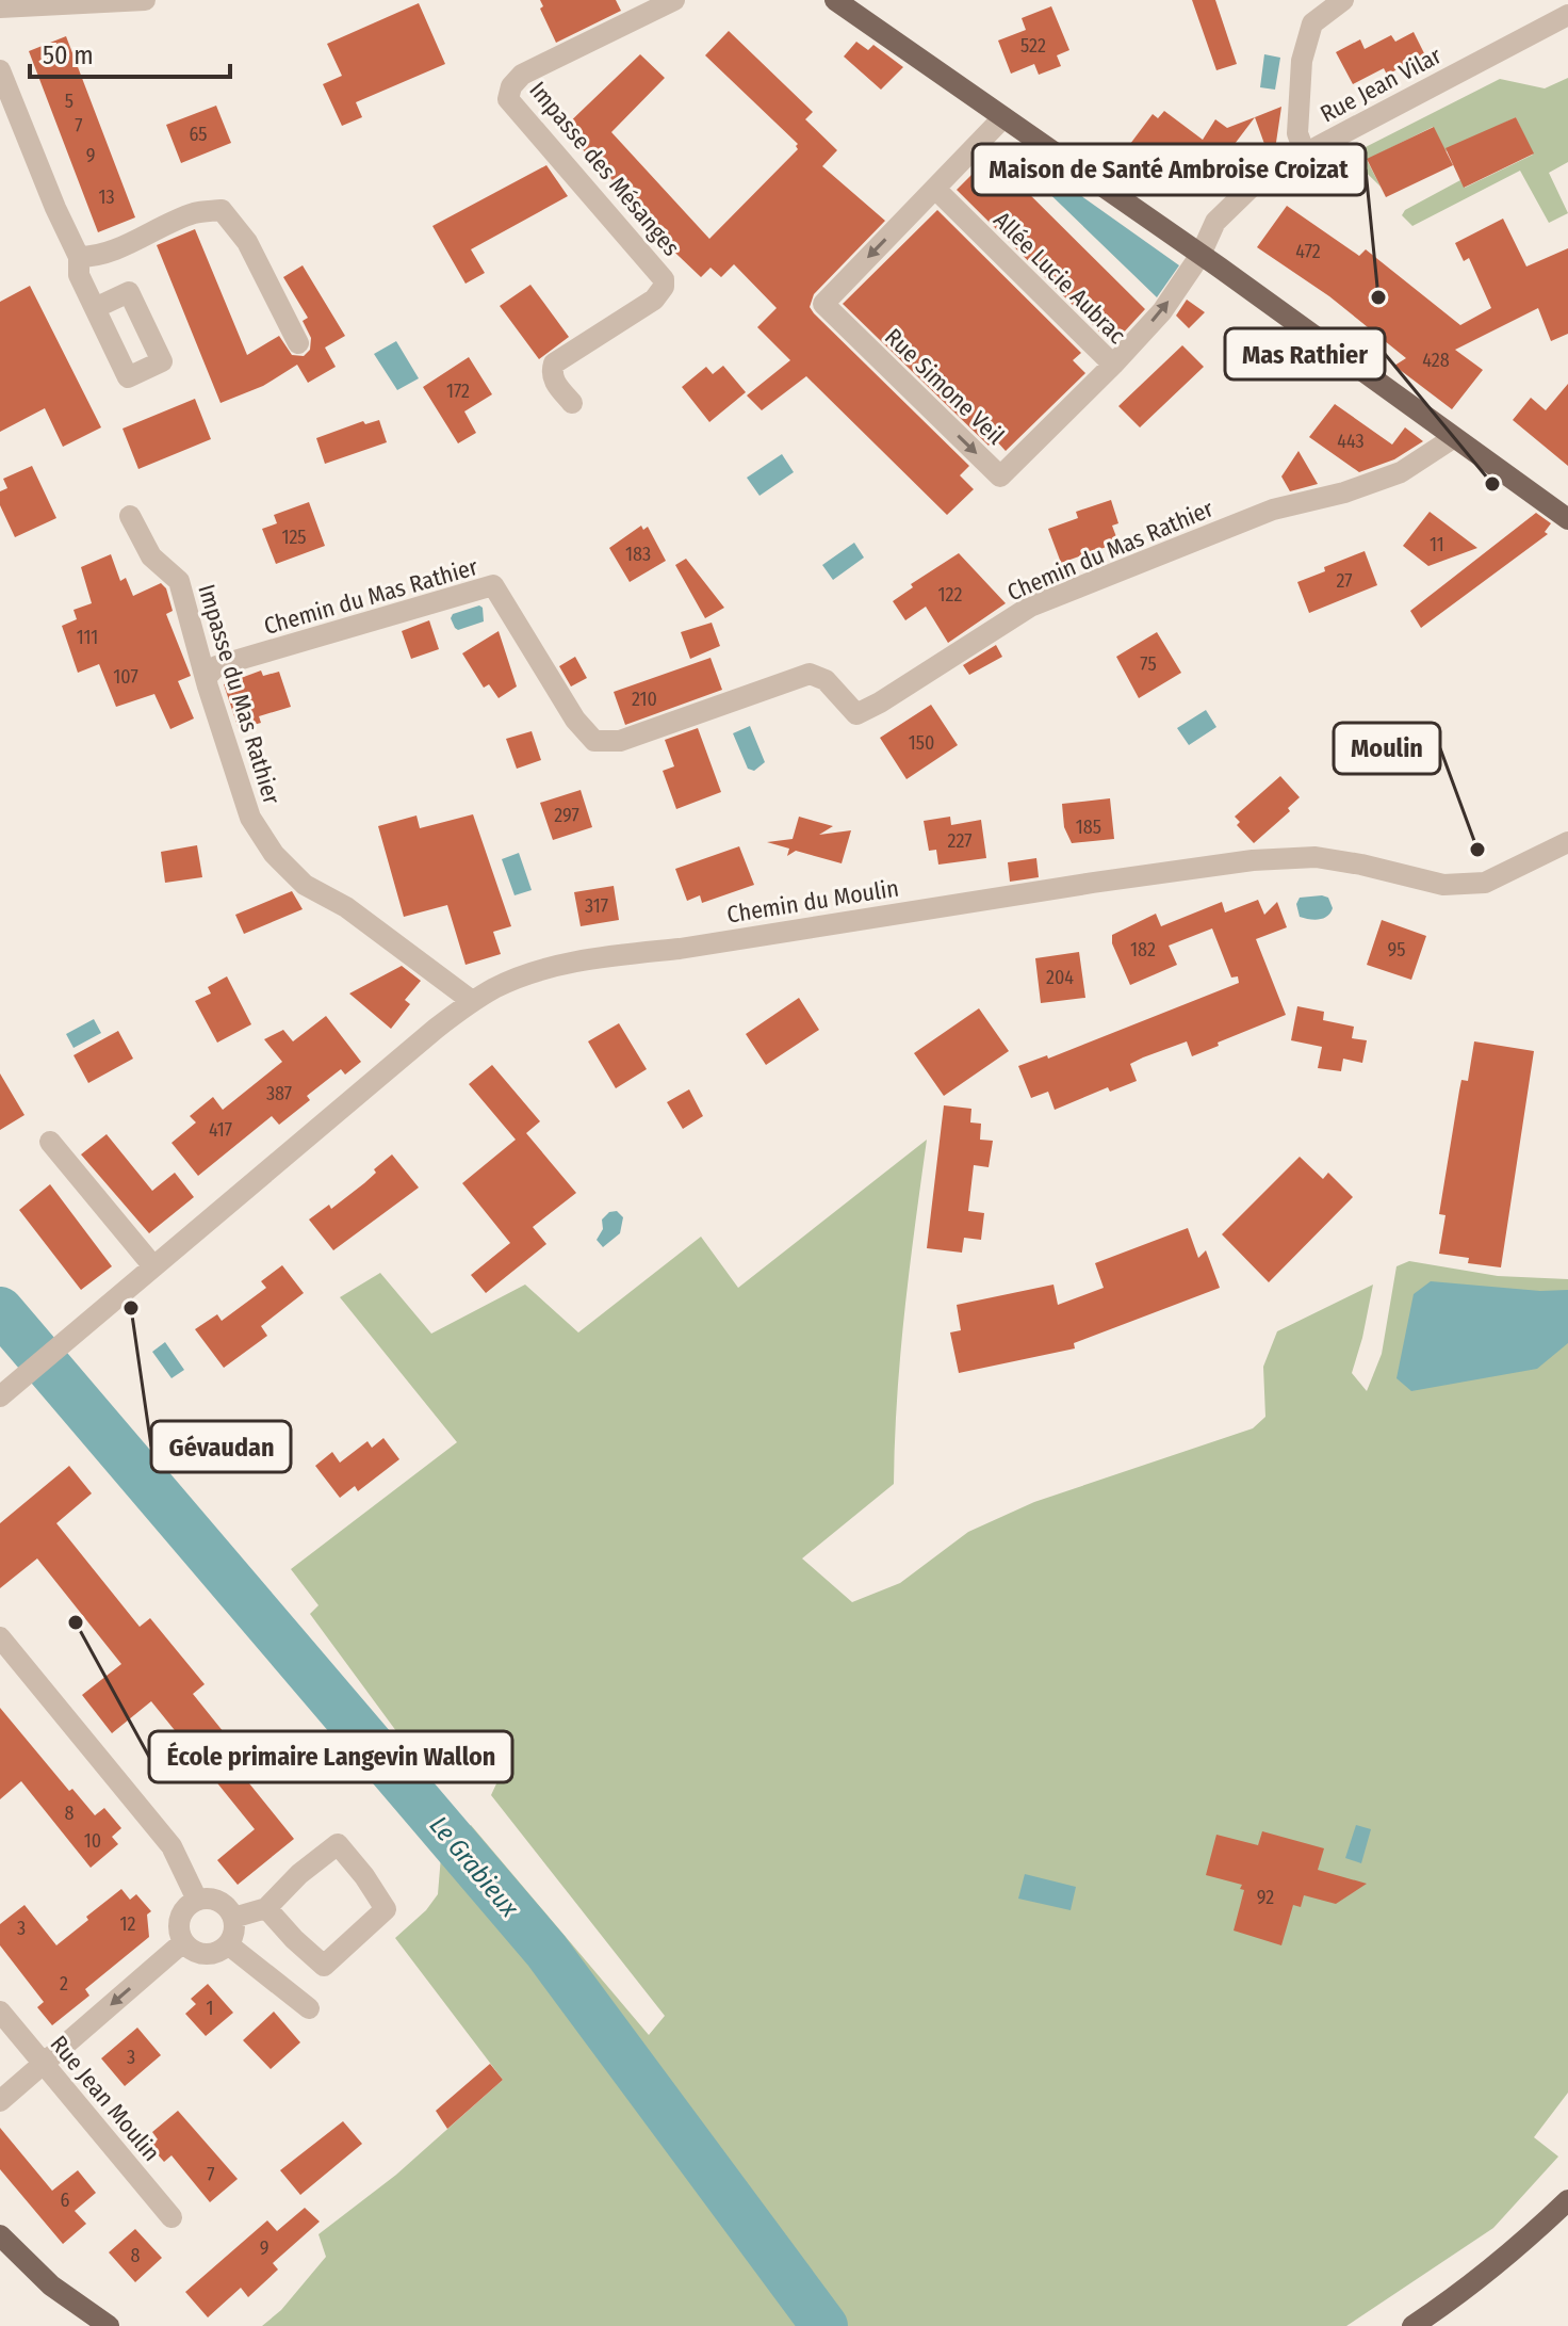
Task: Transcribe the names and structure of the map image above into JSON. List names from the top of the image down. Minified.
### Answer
{"streets":{"street":["Rue Jean Vilar","Impasse des Mésanges","Allée Lucie Aubrac","Rue Simone Veil","Chemin du Mas Rathier","Impasse du Mas Rathier","Chemin du Moulin","Rue Jean Moulin"]},"crossings":[["Rue Jean Vilar","Rue Simone Veil"],["Allée Lucie Aubrac","Rue Simone Veil"],["Chemin du Mas Rathier","Impasse du Mas Rathier"],["Impasse du Mas Rathier","Chemin du Moulin"]],"water":["Le Grabieux"],"places":["Maison de Santé Ambroise Croizat","Mas Rathier","Moulin","Gévaudan","École primaire Langevin Wallon"],"house_numbers":["522","5","7","65","9","13","472","428","172","443","125","11","183","27","122","111","75","107","210","150","297","185","227","317","182","95","204","387","417","8","10","92","12","3","2","1","3","7","6","9","8"],"scale_bar":"50 m"}
